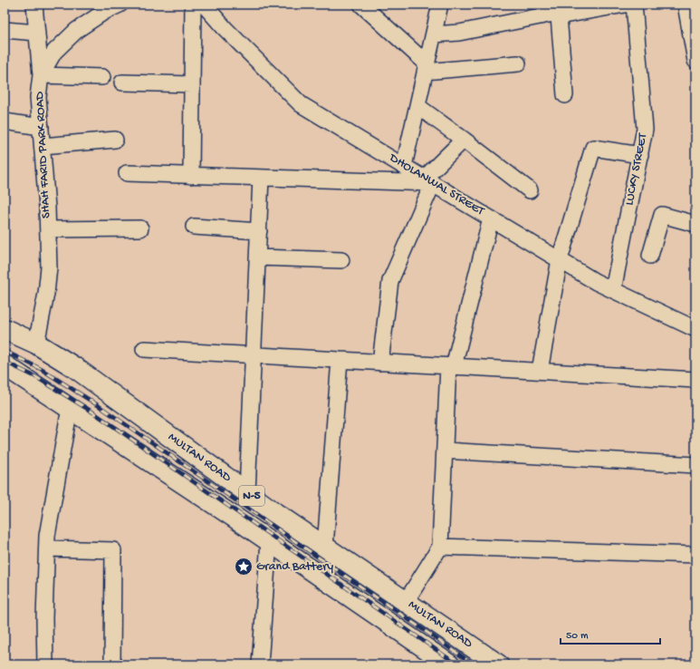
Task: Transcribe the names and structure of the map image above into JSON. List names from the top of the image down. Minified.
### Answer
{"streets":{"main road":["MULTAN ROAD","N-5"],"street":["SHAH FARID PARK ROAD","LUCKY STREET","DHOLANWAL STREET"]},"crossings":[["SHAH FARID PARK ROAD","MULTAN ROAD"],["LUCKY STREET","DHOLANWAL STREET"]],"places":{"place":["Grand Battery"]},"scale_bar":"50 m"}
